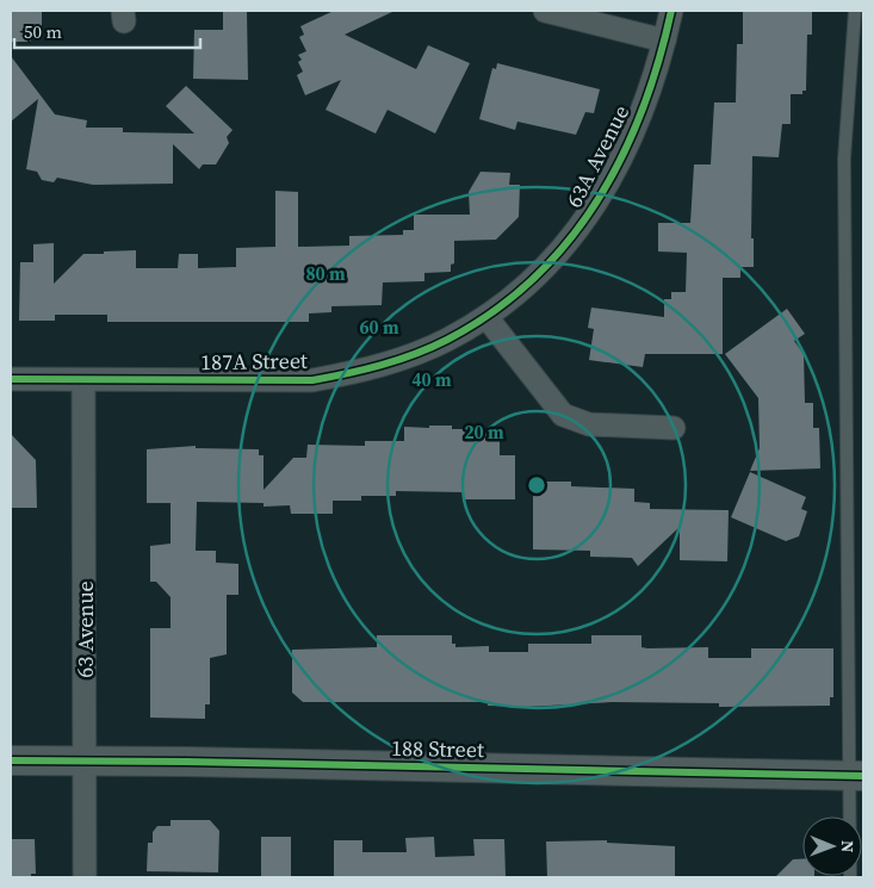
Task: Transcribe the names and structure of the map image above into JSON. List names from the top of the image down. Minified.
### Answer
{"streets":{"street":["63A Avenue","187A Street","63 Avenue","188 Street"]},"crossings":[["63A Avenue","187A Street"],["187A Street","63 Avenue"],["63 Avenue","188 Street"]],"scale_bar":"50 m","north":"right","rings":["80 m","60 m","40 m","20 m"]}
